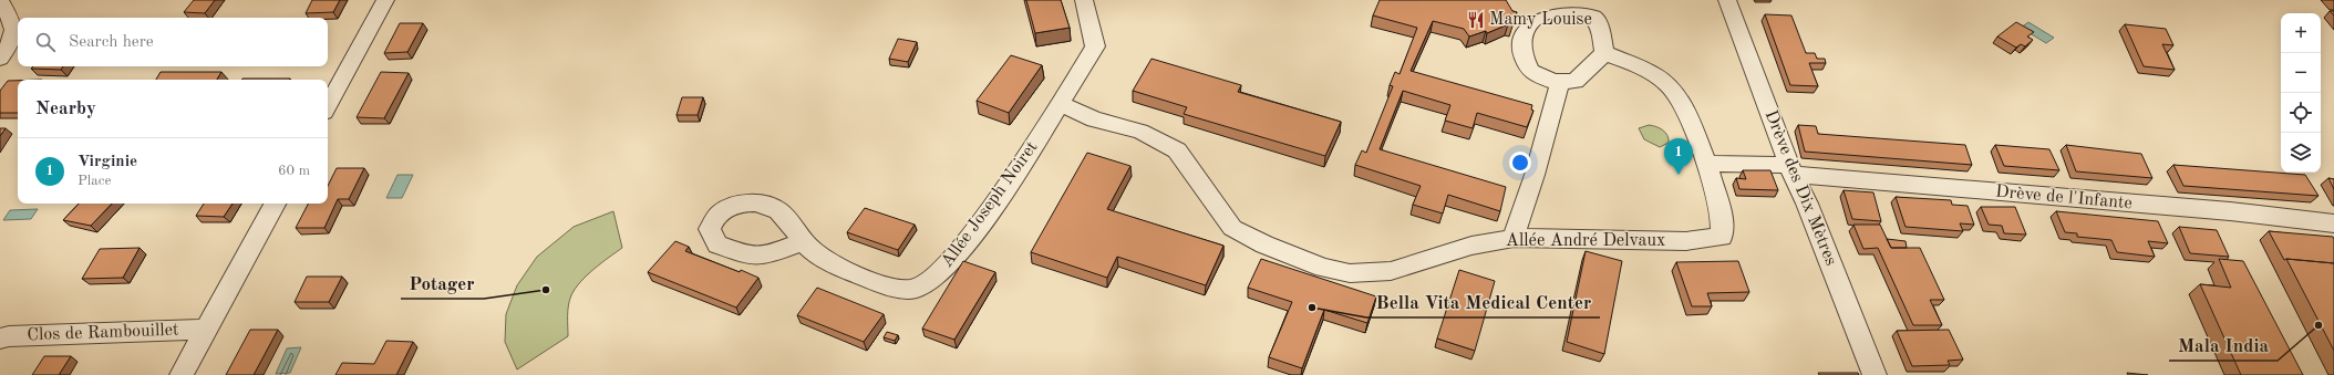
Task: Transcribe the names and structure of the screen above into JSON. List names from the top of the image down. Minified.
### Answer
{"streets":{"street":["Drève des Dix Mètres","Drève de l'Infante","Allée Joseph Noiret","Allée André Delvaux","Clos de Rambouillet"]},"crossings":[["Drève des Dix Mètres","Drève de l'Infante"],["Allée Joseph Noiret","Allée André Delvaux"]],"places":{"restaurant":["Mamy Louise"],"other":["Potager","Bella Vita Medical Center","Mala India"]},"page":{"map_buttons":["+","−"],"search":"Search here","heading":"Nearby","list":[{"mark":"1","name":"Virginie","note":"Place","value":"60 m"}],"pins":"1"}}
